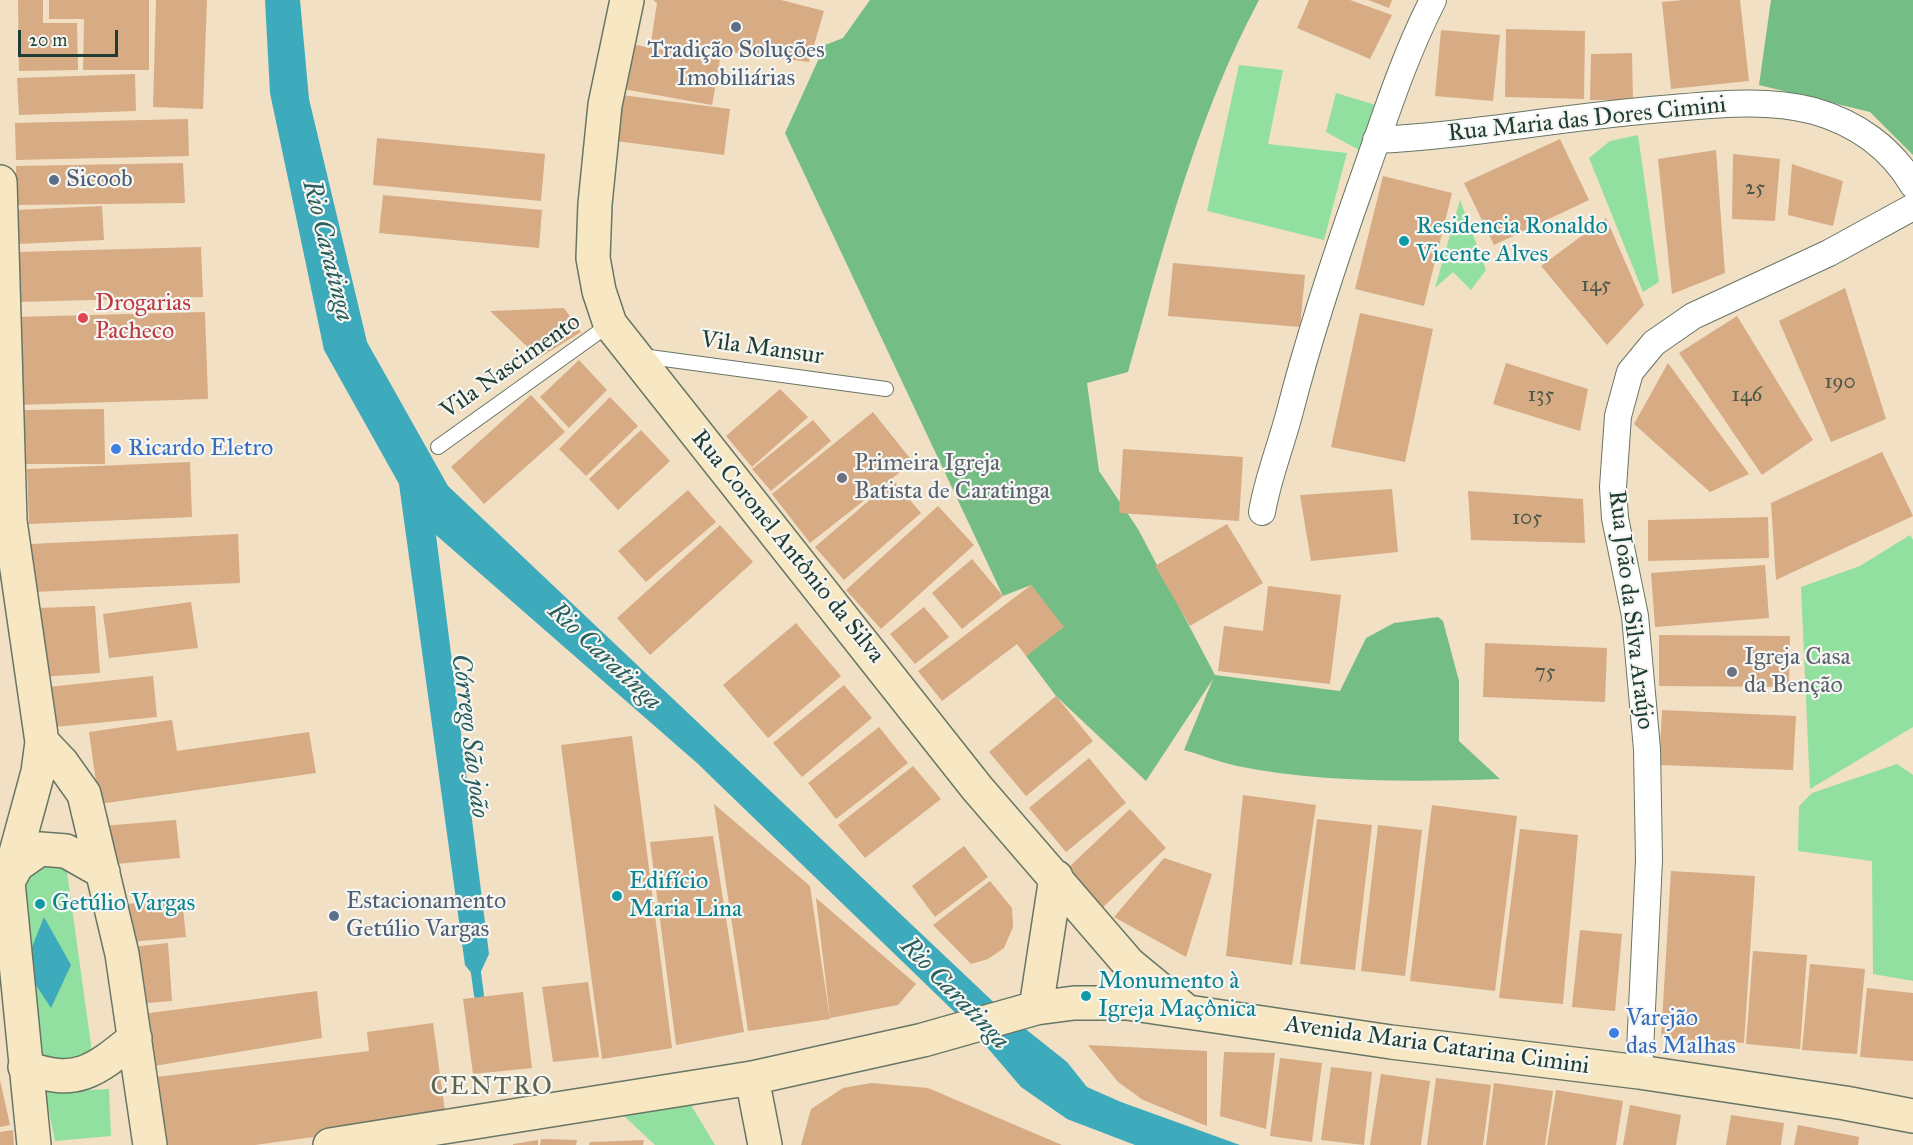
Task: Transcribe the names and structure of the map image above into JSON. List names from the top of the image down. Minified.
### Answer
{"streets":{"main road":["Rua Coronel Antônio da Silva","Avenida Maria Catarina Cimini"],"street":["Rua Maria das Dores Cimini","Rua João da Silva Araújo"],"lane":["Vila Mansur","Vila Nascimento"]},"crossings":[["Vila Mansur","Rua Coronel Antônio da Silva"],["Vila Nascimento","Rua Coronel Antônio da Silva"],["Rua Coronel Antônio da Silva","Avenida Maria Catarina Cimini"],["Rua João da Silva Araújo","Avenida Maria Catarina Cimini"]],"districts":["CENTRO"],"water":["Rio Caratinga","Córrego São joão"],"places":["Tradição Soluções Imobiliárias","Sicoob","Residencia Ronaldo Vicente Alves","Drogarias Pacheco","Ricardo Eletro","Primeira Igreja Batista de Caratinga","Igreja Casa da Benção","Edifício Maria Lina","Getúlio Vargas","Estacionamento Getúlio Vargas","Monumento à Igreja Maçônica","Varejão das Malhas"],"house_numbers":["25","145","190","135","146","105","75"],"scale_bar":"20 m"}
